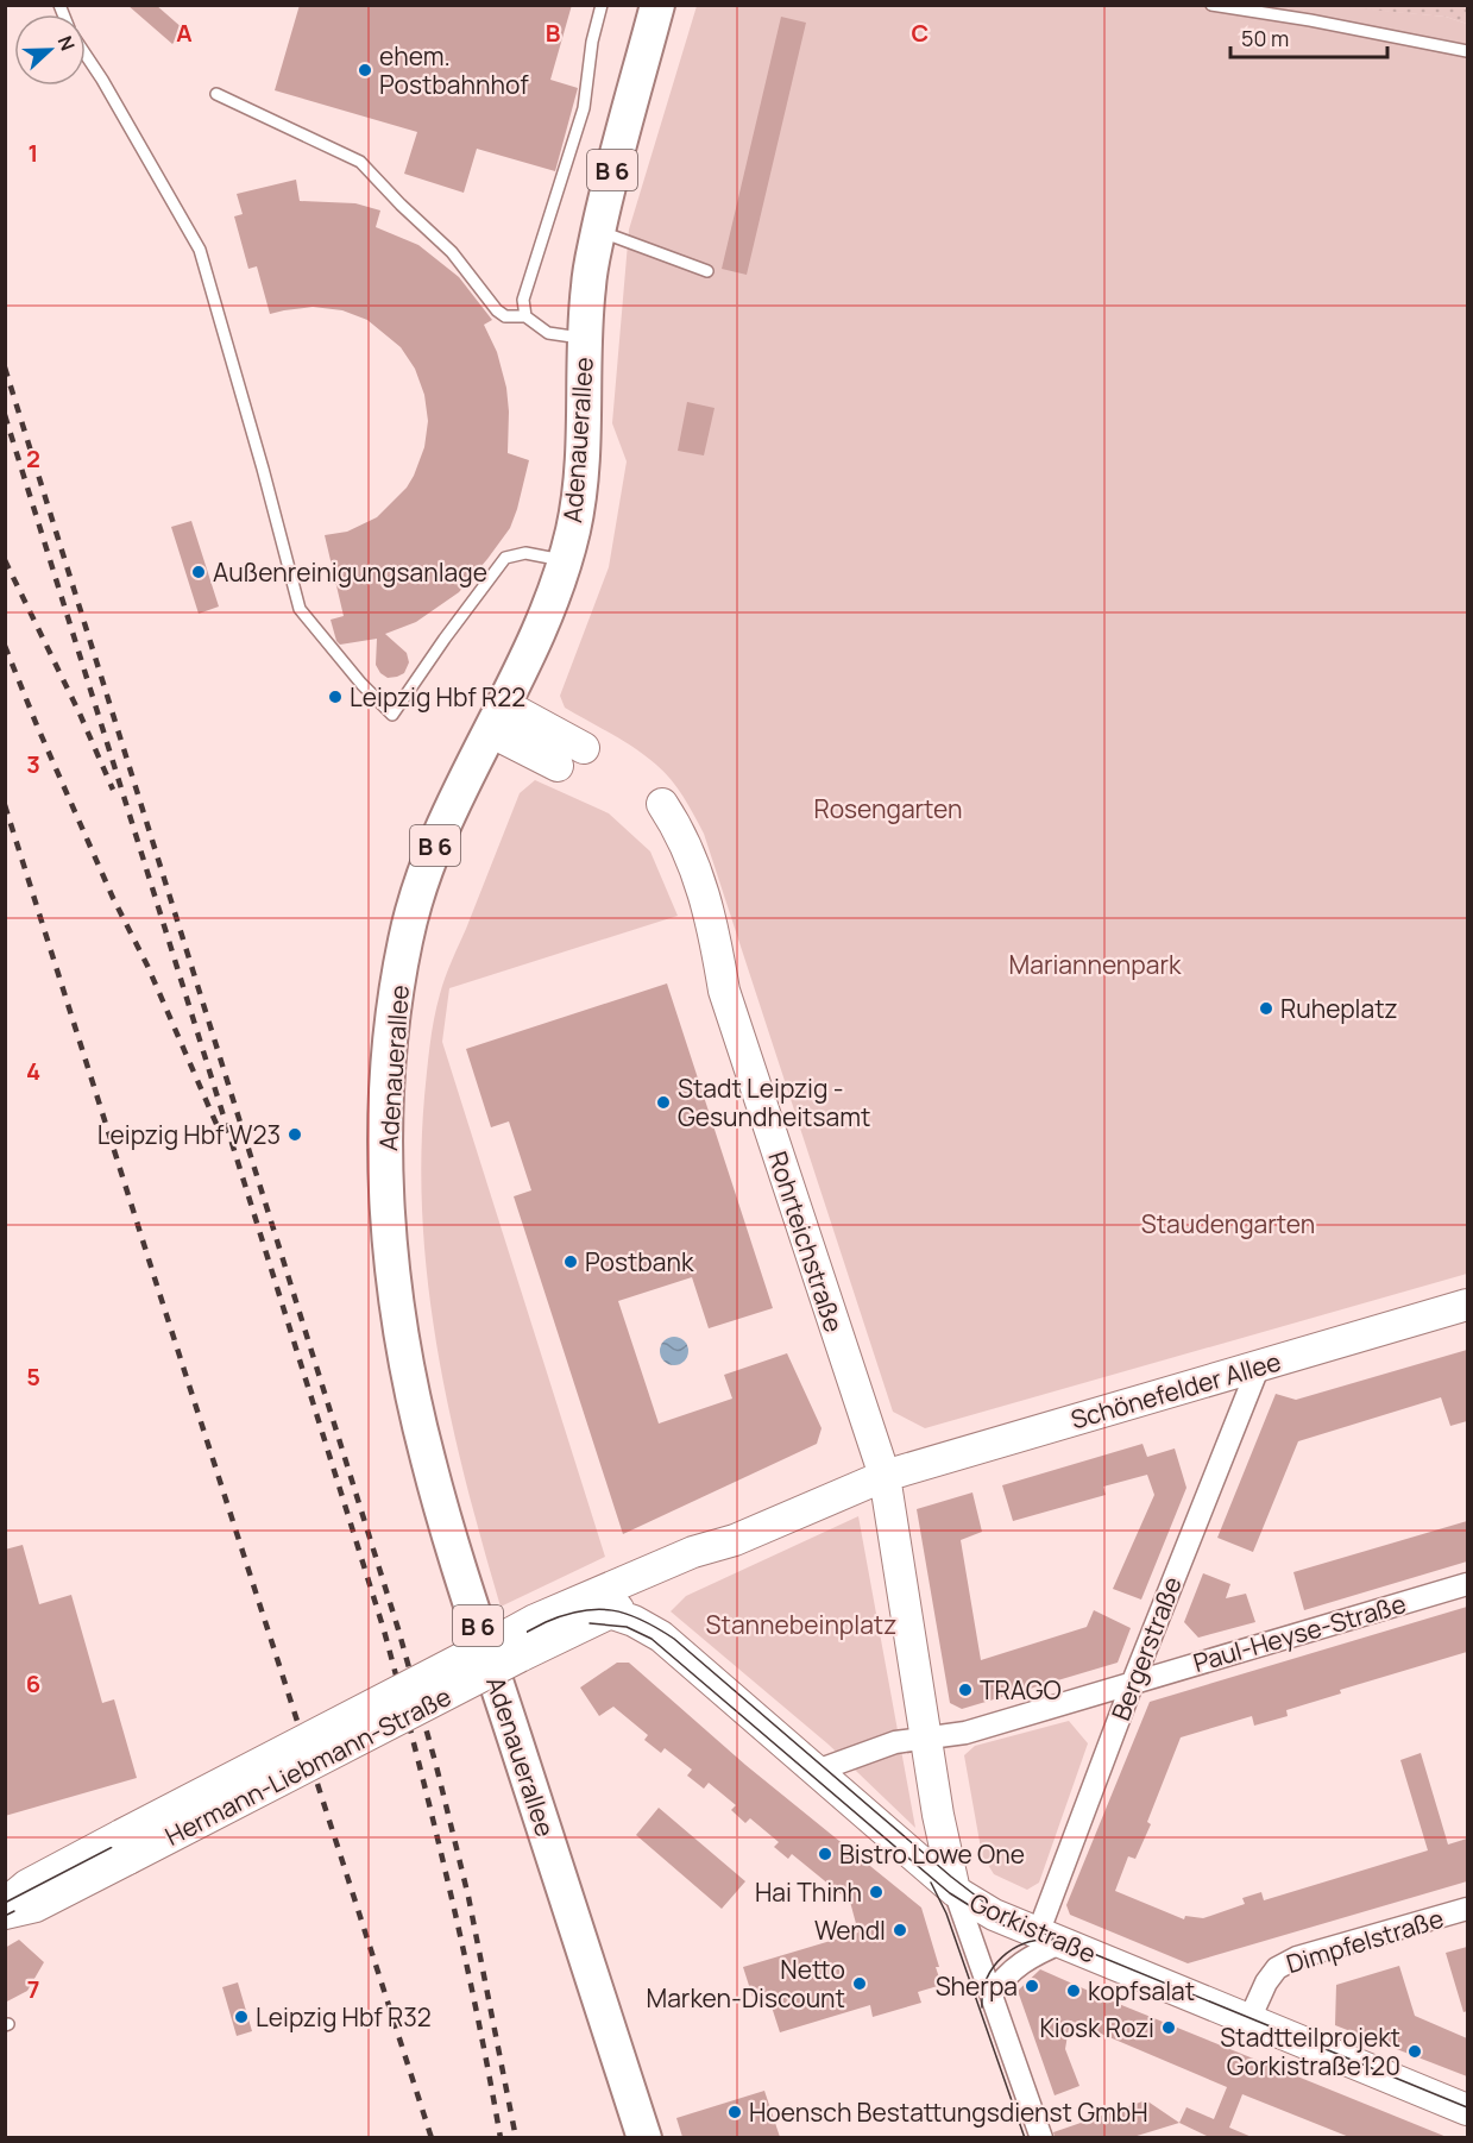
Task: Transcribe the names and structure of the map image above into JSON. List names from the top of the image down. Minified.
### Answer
{"streets":{"main road":["B 6","Adenauerallee","Rohrteichstraße","Schönefelder Allee","Hermann-Liebmann-Straße","Gorkistraße"],"street":["Paul-Heyse-Straße","Bergerstraße","Dimpfelstraße"]},"crossings":[["Rohrteichstraße","Schönefelder Allee"],["Schönefelder Allee","Bergerstraße"],["Paul-Heyse-Straße","Bergerstraße"],["Bergerstraße","Gorkistraße"],["Gorkistraße","Dimpfelstraße"]],"parks":["Rosengarten","Mariannenpark","Staudengarten","Stannebeinplatz"],"places":["ehem. Postbahnhof","Außenreinigungsanlage","Leipzig Hbf R22","Ruheplatz","Stadt Leipzig - Gesundheitsamt","Leipzig Hbf W23","Postbank","TRAGO","Bistro Lowe One","Hai Thinh","Wendl","Netto Marken-Discount","Sherpa","kopfsalat","Leipzig Hbf R32","Kiosk Rozi","Stadtteilprojekt Gorkistraße120","Hoensch Bestattungsdienst GmbH"],"scale_bar":"50 m","north":"right","grid":{"columns":["A","B","C"],"rows":["1","2","3","4","5","6","7"]}}
